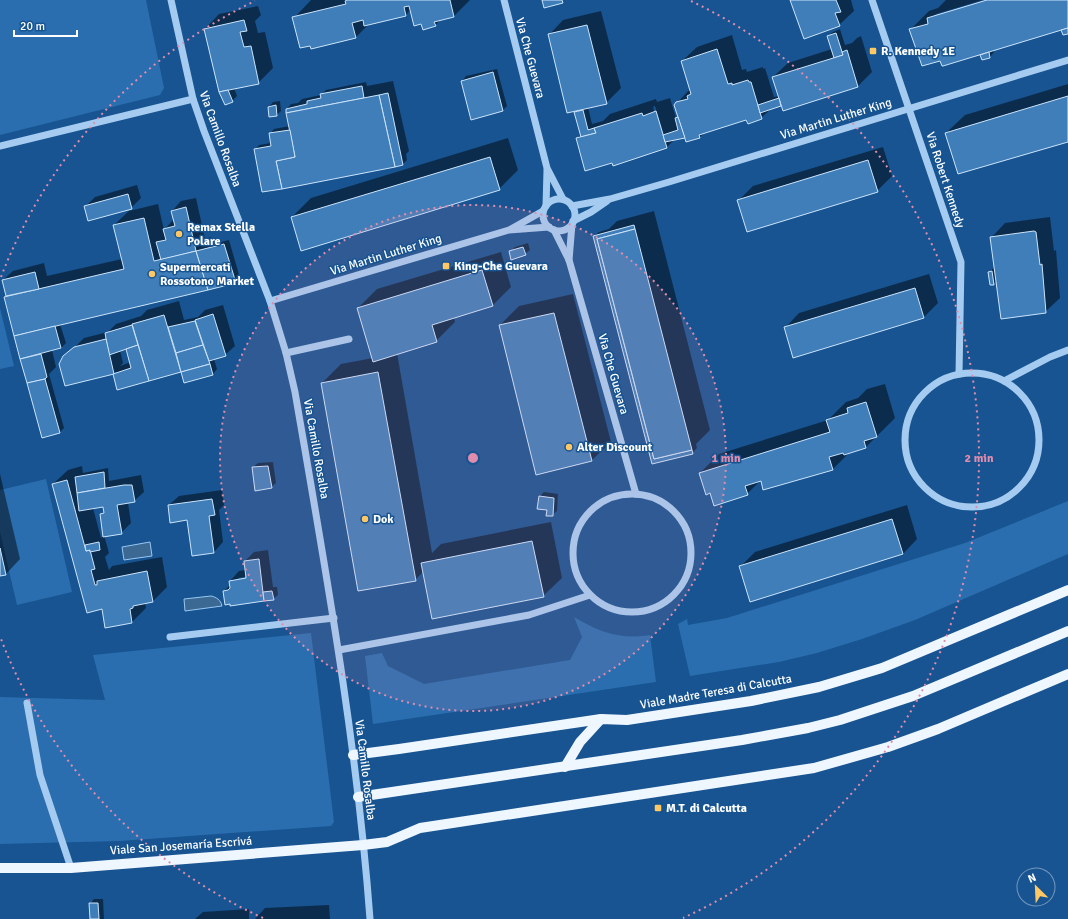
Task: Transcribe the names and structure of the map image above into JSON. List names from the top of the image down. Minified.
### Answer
{"streets":{"main road":["Viale Madre Teresa di Calcutta","Viale San Josemaría Escrivá"],"street":["Via Che Guevara","Via Martin Luther King","Via Camillo Rosalba","Via Robert Kennedy"]},"crossings":[["Via Che Guevara","Via Martin Luther King"],["Via Martin Luther King","Via Camillo Rosalba"],["Via Martin Luther King","Via Robert Kennedy"],["Via Camillo Rosalba","Viale Madre Teresa di Calcutta"],["Via Camillo Rosalba","Viale San Josemaría Escrivá"]],"places":{"transit":["R. Kennedy 1E","King-Che Guevara","M.T. di Calcutta"],"other":["Remax Stella Polare","Supermercati Rossotono Market","Alter Discount","Dok"]},"scale_bar":"20 m","north":"top left","rings":["1 min","2 min"]}
